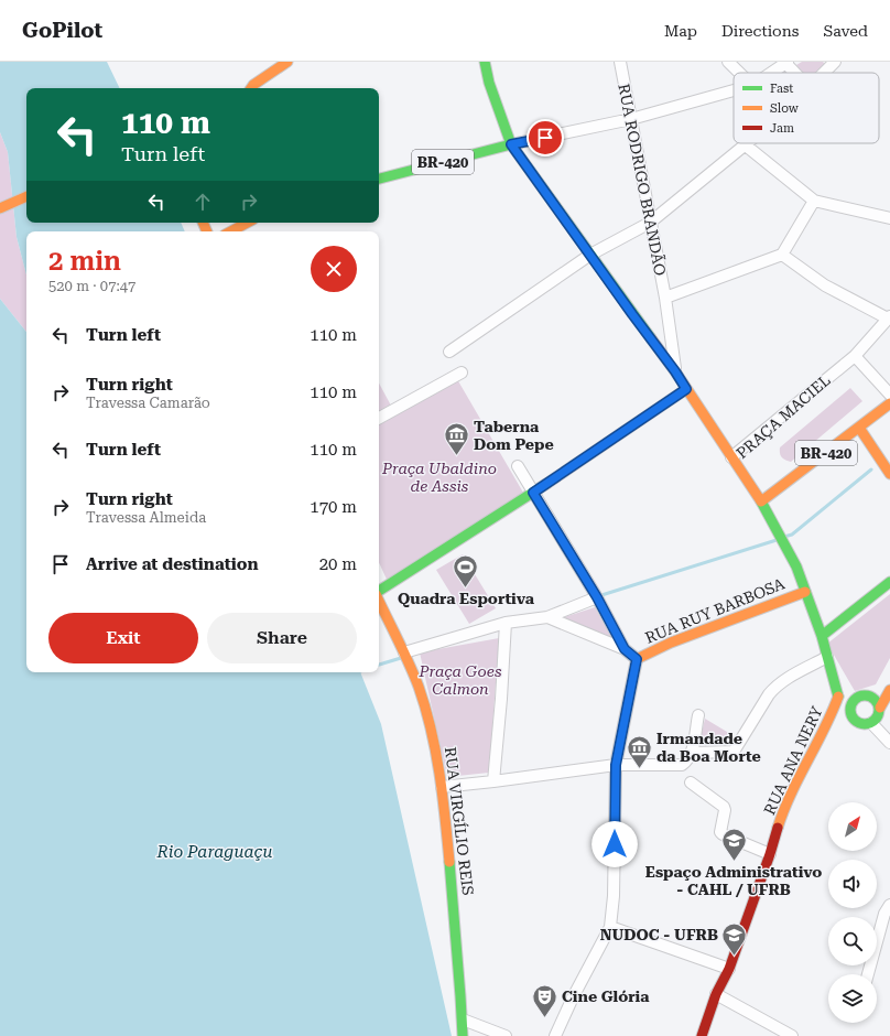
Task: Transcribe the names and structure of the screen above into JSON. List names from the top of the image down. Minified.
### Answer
{"streets":{"street":["BR-420","RUA RODRIGO BRANDÃO","PRAÇA MACIEL","RUA RUY BARBOSA","RUA ANA NERY","RUA VIRGÍLIO REIS"]},"crossings":[["BR-420","PRAÇA MACIEL"],["PRAÇA MACIEL","RUA RUY BARBOSA"],["PRAÇA MACIEL","RUA ANA NERY"]],"water":["Rio Paraguaçu"],"parks":["Praça Ubaldino de Assis","Praça Goes Calmon"],"places":{"museum":["Taberna Dom Pepe","Irmandade da Boa Morte"],"sports":["Quadra Esportiva"],"school or university":["Espaço Administrativo - CAHL / UFRB","NUDOC - UFRB"],"theatre":["Cine Glória"]},"legend":["Fast","Slow","Jam"],"north":"top right","page":{"header":"GoPilot","nav":["Map","Directions","Saved"],"turn":["110 m","Turn left"],"heading":["2 min","520 m · 07:47"],"list":[{"name":"Turn left","value":"110 m"},{"name":"Turn right","note":"Travessa Camarão","value":"110 m"},{"name":"Turn left","value":"110 m"},{"name":"Turn right","note":"Travessa Almeida","value":"170 m"},{"name":"Arrive at destination","value":"20 m"}],"buttons":["Exit","Share"]}}
